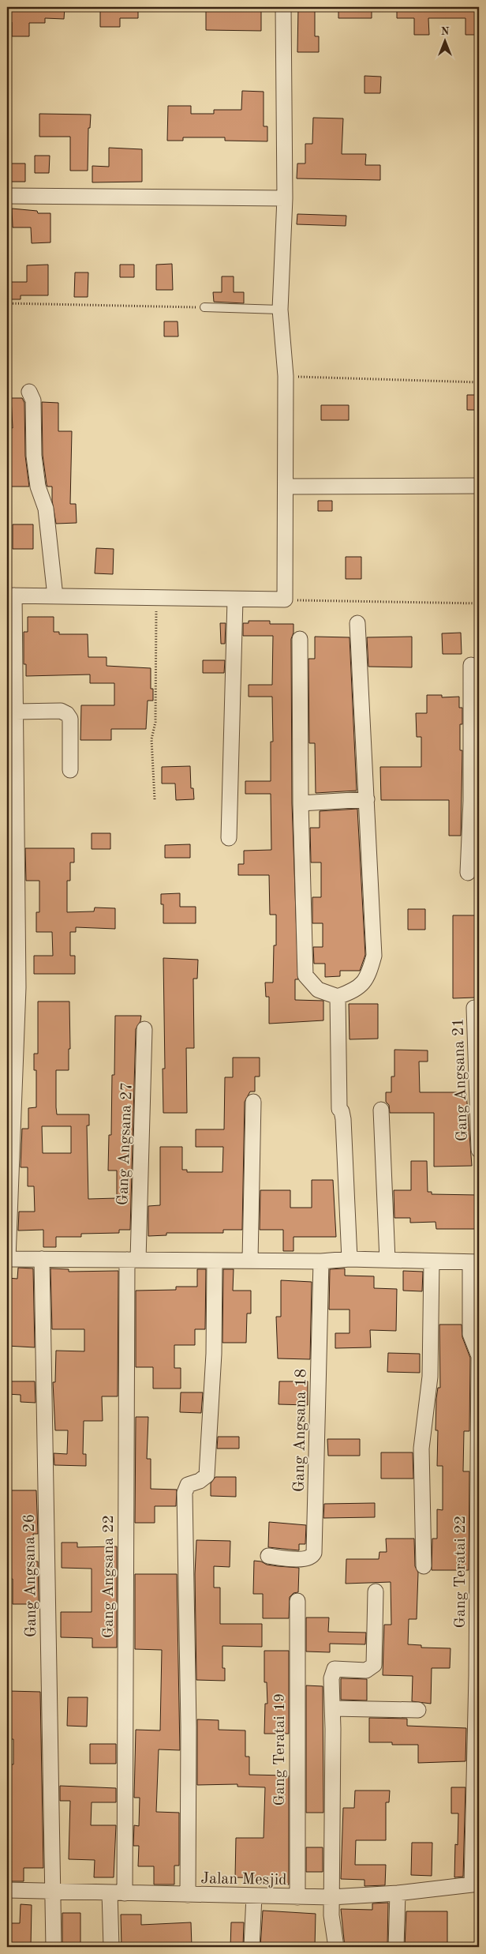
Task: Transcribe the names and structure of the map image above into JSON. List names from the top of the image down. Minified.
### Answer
{"streets":{"street":["Gang Angsana 21","Gang Angsana 27","Gang Angsana 18","Gang Teratai 22","Gang Angsana 26","Gang Angsana 22","Gang Teratai 19","Jalan Mesjid"]},"crossings":[["Gang Angsana 27","Gang Angsana 22"],["Gang Teratai 22","Jalan Mesjid"],["Gang Angsana 26","Jalan Mesjid"],["Gang Angsana 22","Jalan Mesjid"],["Gang Teratai 19","Jalan Mesjid"]],"north":"top"}
